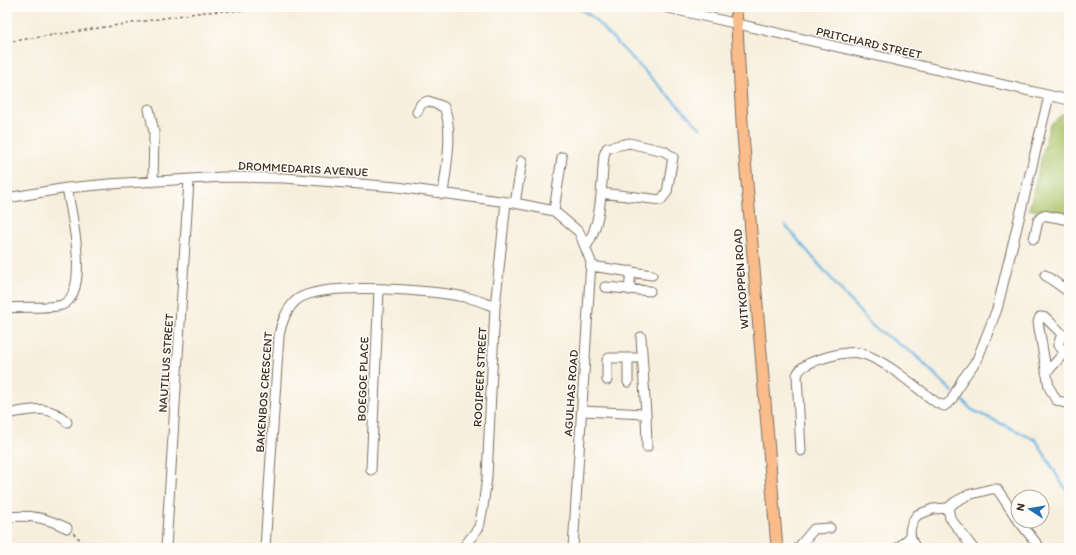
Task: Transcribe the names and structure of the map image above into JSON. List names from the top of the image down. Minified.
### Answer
{"streets":{"main road":["WITKOPPEN ROAD"],"street":["PRITCHARD STREET","DROMMEDARIS AVENUE","NAUTILUS STREET","ROOIPEER STREET","BOEGOE PLACE","BAKENBOS CRESCENT","AGULHAS ROAD"]},"crossings":[["PRITCHARD STREET","WITKOPPEN ROAD"],["DROMMEDARIS AVENUE","NAUTILUS STREET"],["DROMMEDARIS AVENUE","ROOIPEER STREET"],["DROMMEDARIS AVENUE","AGULHAS ROAD"],["ROOIPEER STREET","BAKENBOS CRESCENT"],["BOEGOE PLACE","BAKENBOS CRESCENT"]],"north":"left"}
